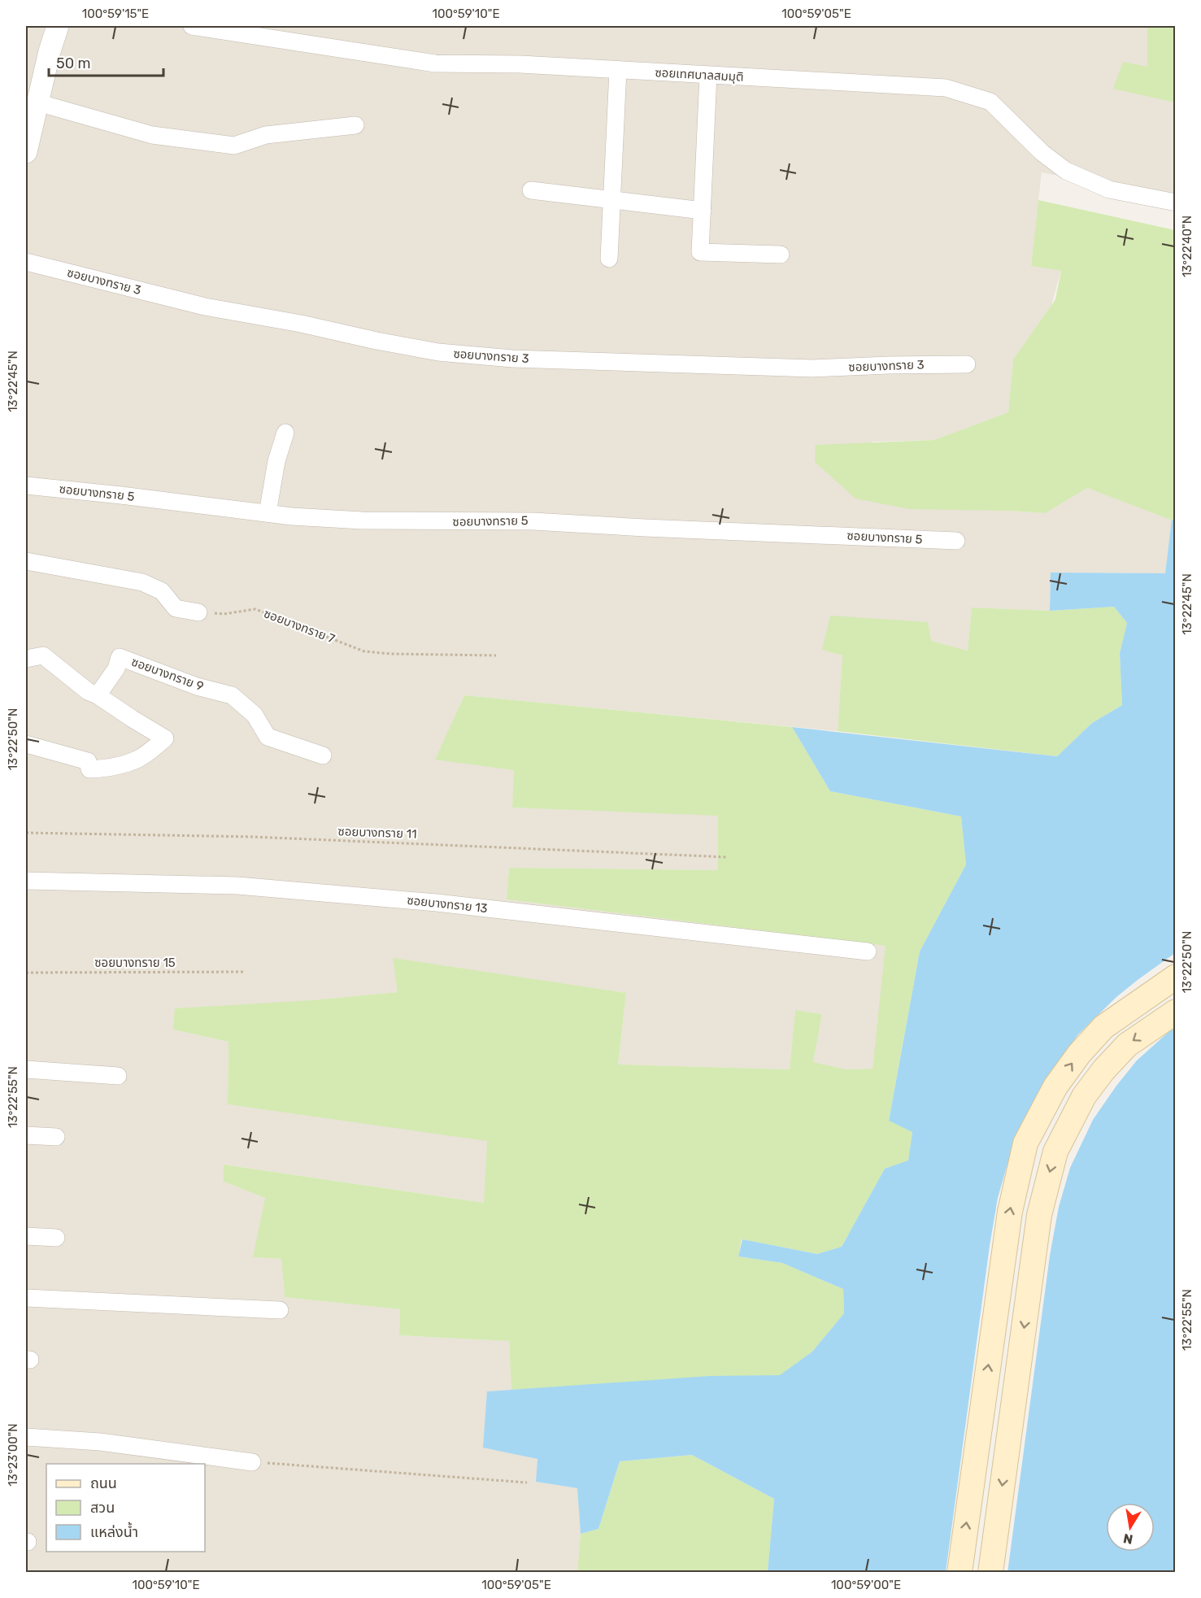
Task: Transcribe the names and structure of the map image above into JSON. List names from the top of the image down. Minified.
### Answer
{"streets":{"street":["ซอยเทศบาลสมมุติ","ซอยบางทราย 3","ซอยบางทราย 5","ซอยบางทราย 9","ซอยบางทราย 13"],"path":["ซอยบางทราย 7","ซอยบางทราย 11","ซอยบางทราย 15"]},"legend":["ถนน","สวน","แหล่งน้ำ"],"scale_bar":"50 m","north":"bottom","coordinates":["100°59'15\"E","100°59'10\"E","100°59'05\"E","13°22'40\"N","13°22'45\"N","13°22'50\"N","13°22'55\"N","13°23'00\"N","100°59'00\"E"]}
